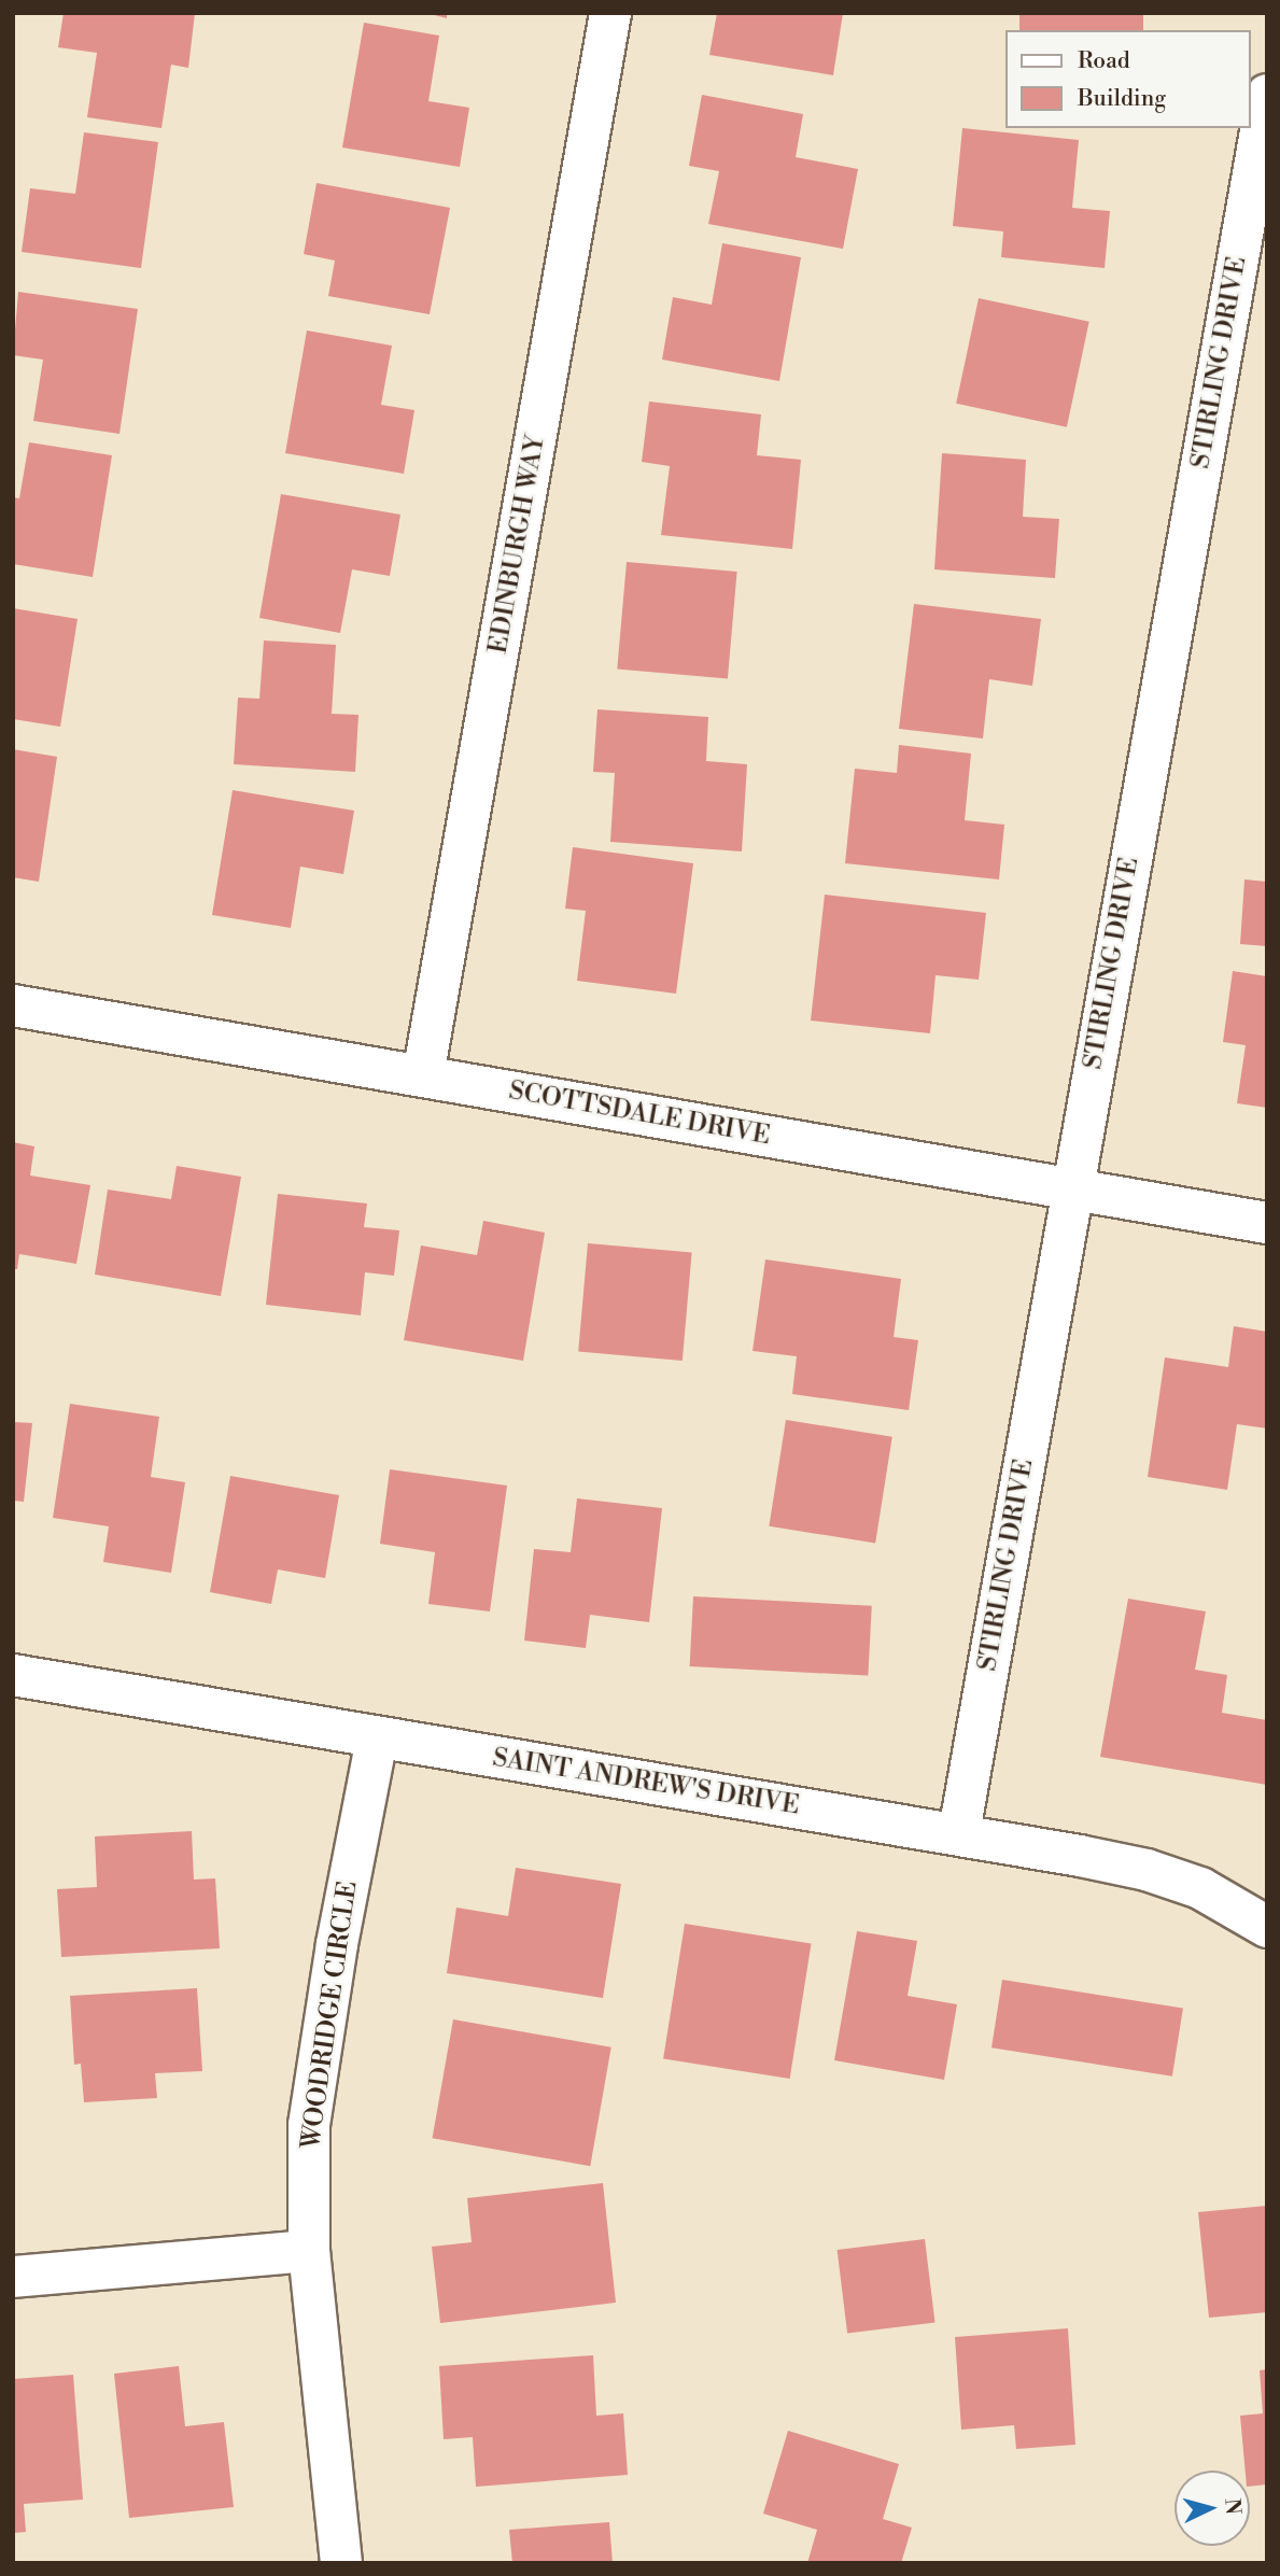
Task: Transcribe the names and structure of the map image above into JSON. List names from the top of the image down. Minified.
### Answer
{"streets":{"street":["STIRLING DRIVE","EDINBURGH WAY","SCOTTSDALE DRIVE","SAINT ANDREW'S DRIVE","WOODRIDGE CIRCLE"]},"crossings":[["STIRLING DRIVE","SCOTTSDALE DRIVE"],["STIRLING DRIVE","SAINT ANDREW'S DRIVE"],["EDINBURGH WAY","SCOTTSDALE DRIVE"],["SAINT ANDREW'S DRIVE","WOODRIDGE CIRCLE"]],"legend":["Road","Building"],"north":"right"}
